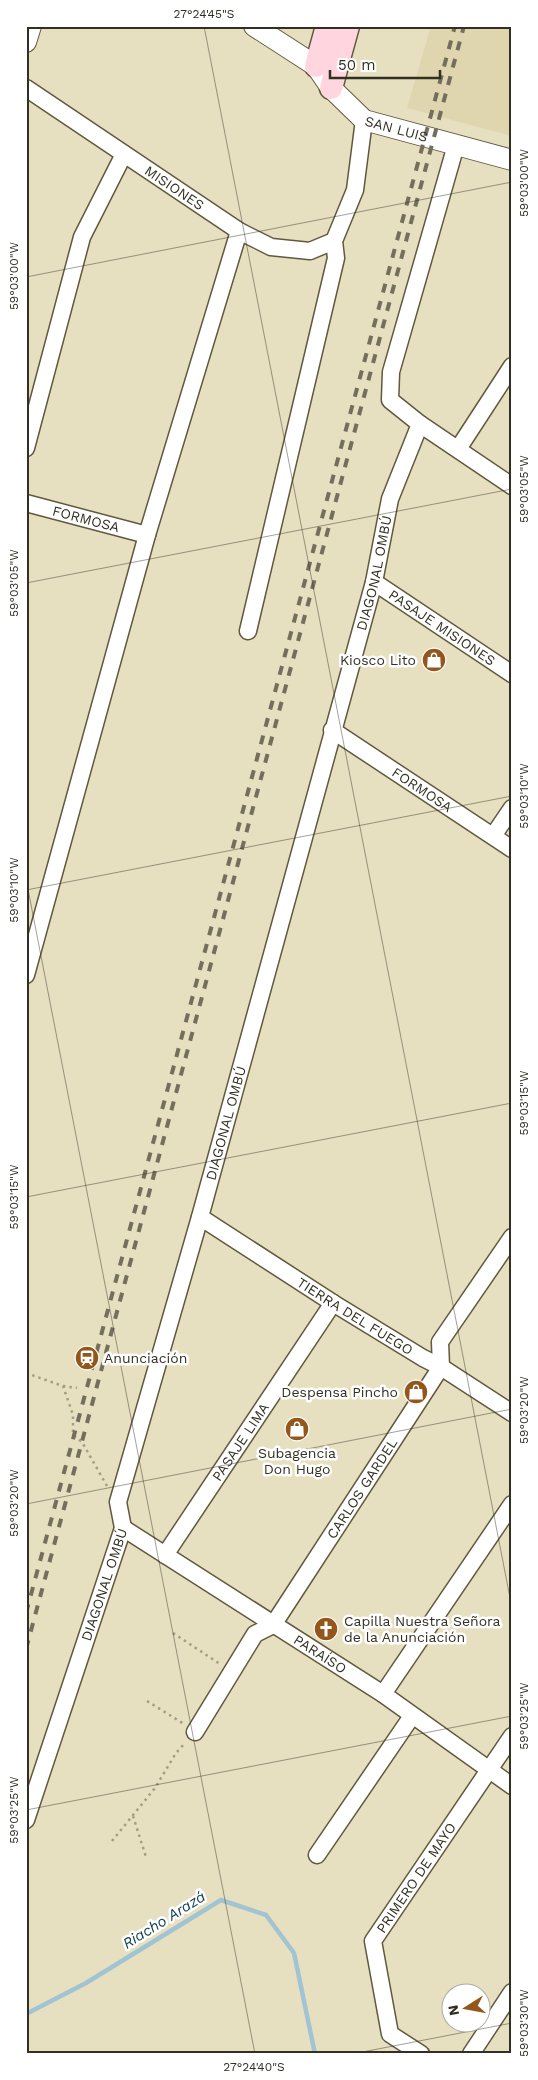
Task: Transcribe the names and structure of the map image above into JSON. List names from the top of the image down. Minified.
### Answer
{"streets":{"street":["SAN LUIS","MISIONES","FORMOSA","DIAGONAL OMBÚ","PASAJE MISIONES","TIERRA DEL FUEGO","PASAJE LIMA","CARLOS GARDEL","PARAÍSO","PRIMERO DE MAYO"]},"crossings":[["FORMOSA","DIAGONAL OMBÚ"],["DIAGONAL OMBÚ","PASAJE MISIONES"],["DIAGONAL OMBÚ","TIERRA DEL FUEGO"],["DIAGONAL OMBÚ","PARAÍSO"],["TIERRA DEL FUEGO","PASAJE LIMA"],["TIERRA DEL FUEGO","CARLOS GARDEL"],["PASAJE LIMA","PARAÍSO"],["CARLOS GARDEL","PARAÍSO"],["PARAÍSO","PRIMERO DE MAYO"]],"water":["Riacho Arazá"],"places":{"shop":["Kiosco Lito","Despensa Pincho","Subagencia Don Hugo"],"station":["Anunciación"],"church":["Capilla Nuestra Señora de la Anunciación"]},"scale_bar":"50 m","north":"left","coordinates":["27°24'45\"S","59°03'00\"W","59°03'05\"W","59°03'10\"W","59°03'15\"W","59°03'20\"W","59°03'25\"W","59°03'30\"W","27°24'40\"S"]}
